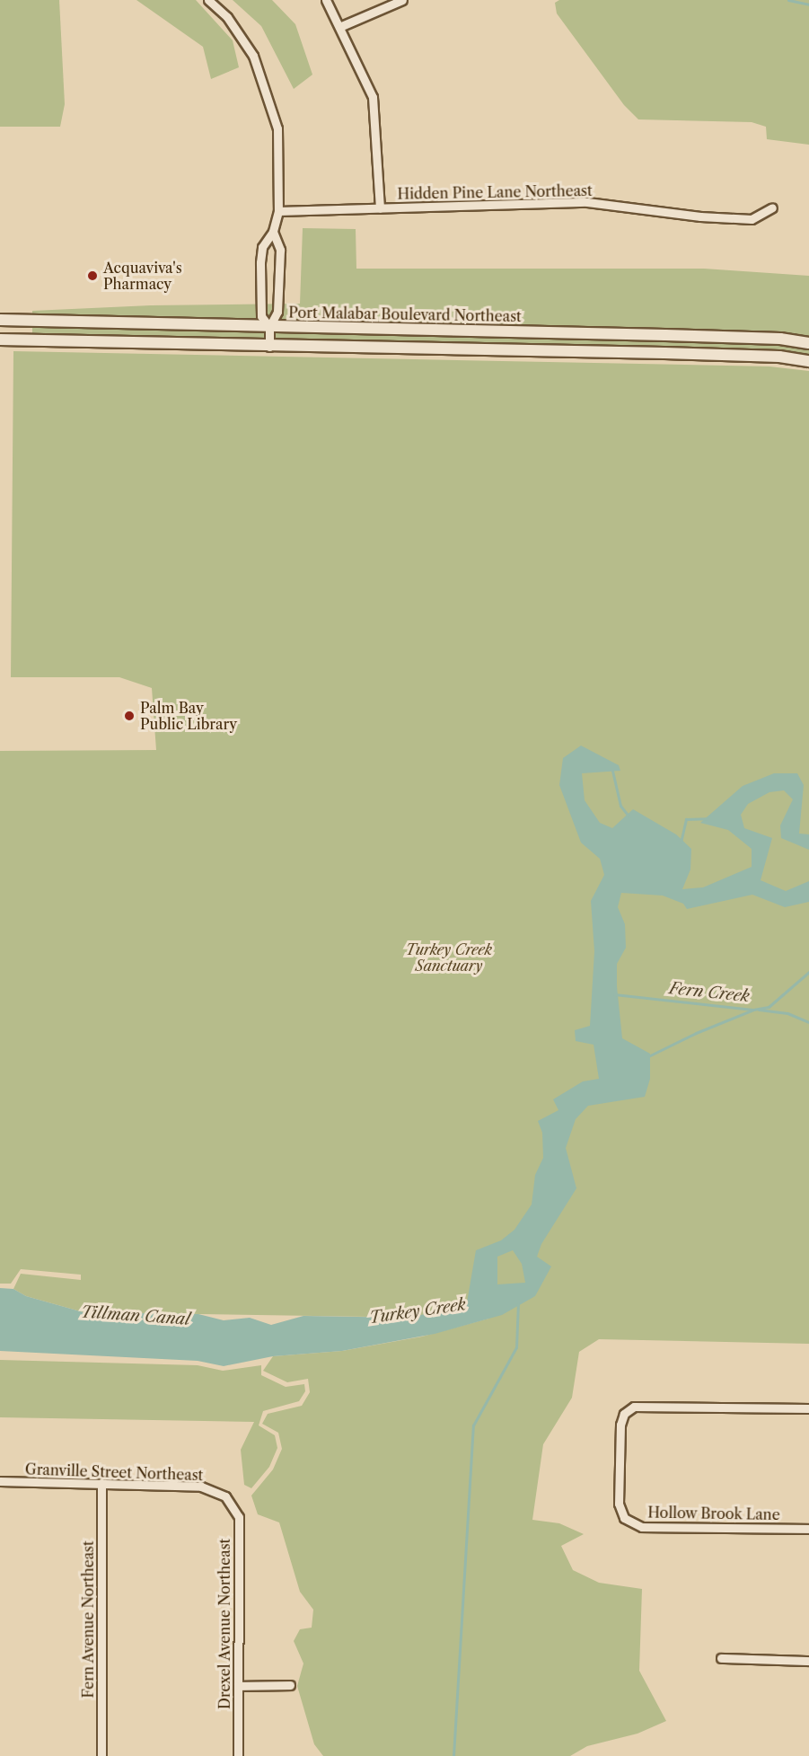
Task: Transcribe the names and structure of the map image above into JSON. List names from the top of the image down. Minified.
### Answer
{"streets":{"street":["Hidden Pine Lane Northeast","Port Malabar Boulevard Northeast","Granville Street Northeast","Hollow Brook Lane","Fern Avenue Northeast","Drexel Avenue Northeast"]},"crossings":[["Granville Street Northeast","Fern Avenue Northeast"],["Granville Street Northeast","Drexel Avenue Northeast"]],"water":["Fern Creek","Turkey Creek","Tillman Canal"],"parks":["Turkey Creek Sanctuary"],"places":["Acquaviva's Pharmacy","Palm Bay Public Library"]}
